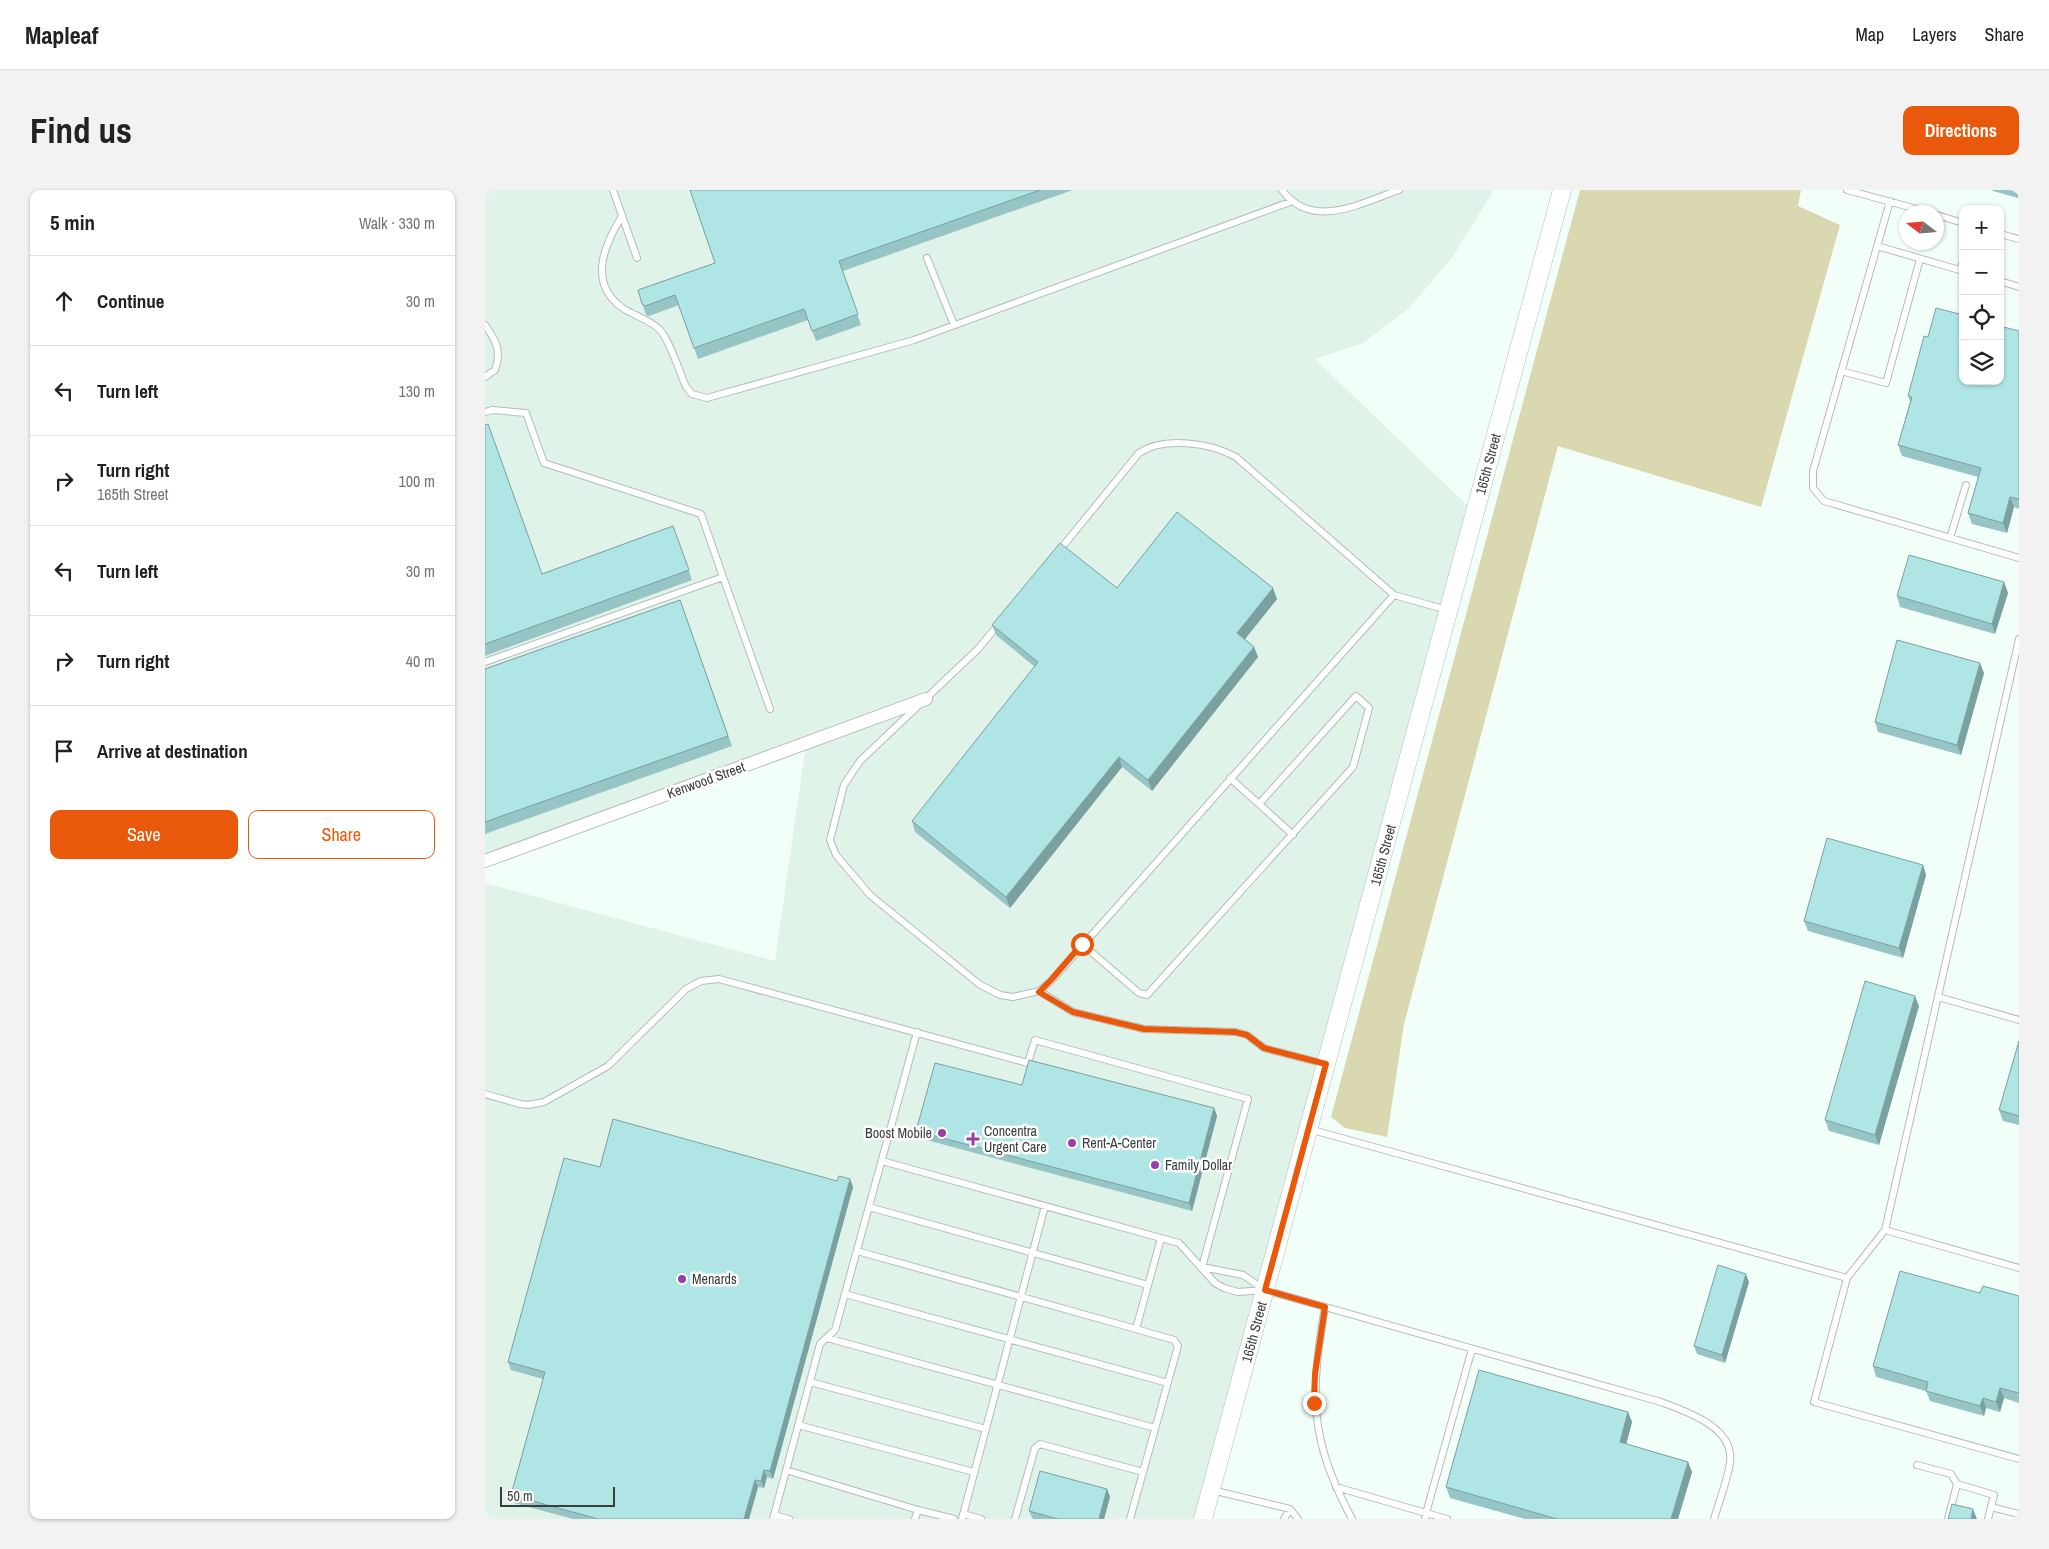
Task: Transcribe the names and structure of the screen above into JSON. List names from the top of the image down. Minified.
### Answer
{"streets":{"main road":["165th Street"],"street":["Kenwood Street"]},"places":{"other":["Boost Mobile","Rent-A-Center","Family Dollar","Menards"],"health":["Concentra Urgent Care"]},"scale_bar":"50 m","north":"left","page":{"header":"Mapleaf","nav":["Map","Layers","Share"],"buttons":["Directions",["Save","Share"]],"title":"Find us","heading":["5 min","Walk · 330 m"],"map_buttons":["+","−"],"list":[["Continue","30 m"],["Turn left","130 m"],["Turn right","165th Street","100 m"],["Turn left","30 m"],["Turn right","40 m"],"Arrive at destination"],"scale":"50 m"}}
